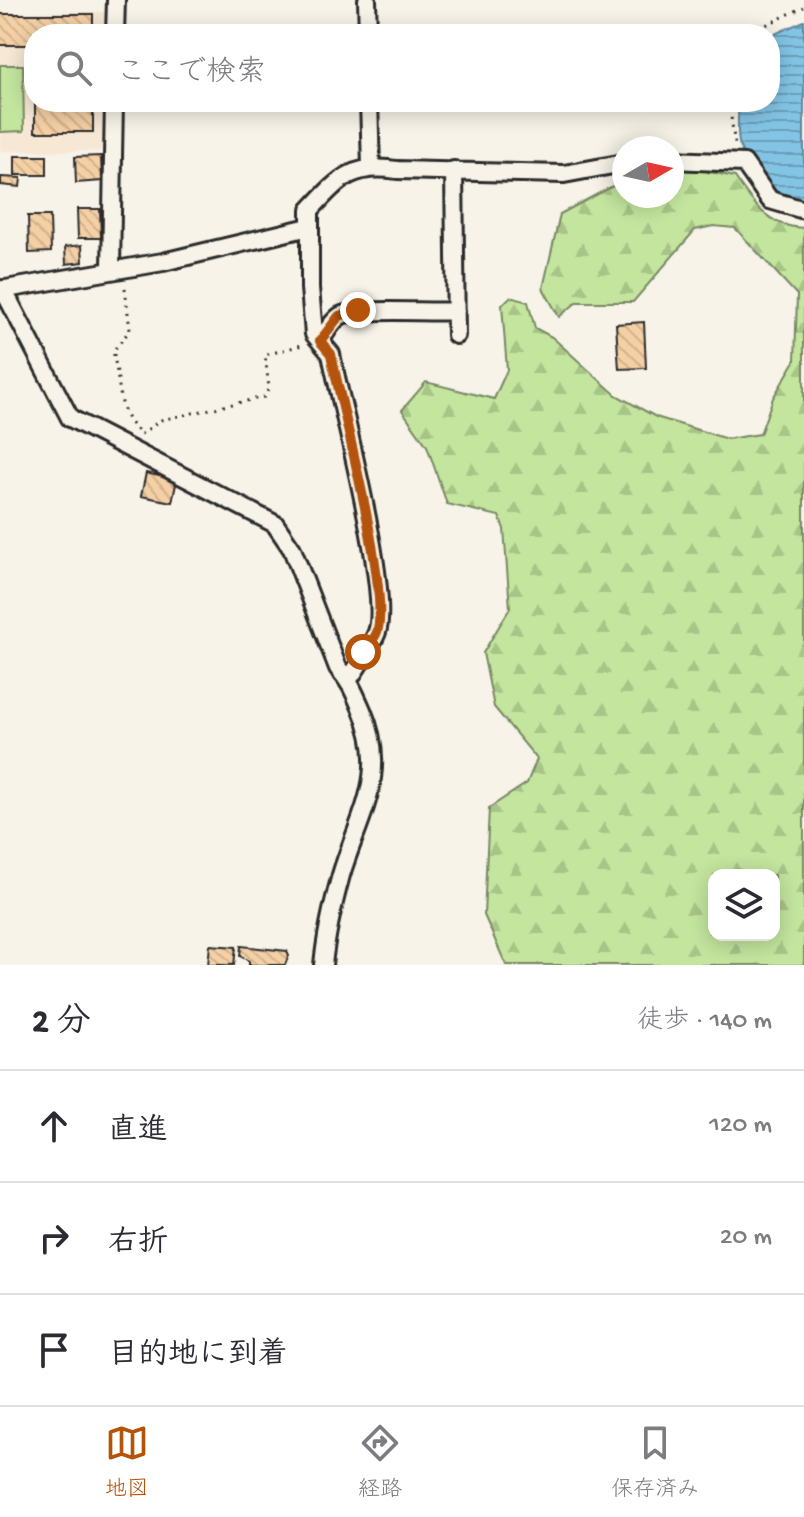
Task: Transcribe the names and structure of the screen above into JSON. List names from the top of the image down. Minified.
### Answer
{"north":"right","page":{"search":"ここで検索","heading":["2 分","徒歩 · 140 m"],"list":[["直進","120 m"],["右折","20 m"],"目的地に到着"],"nav":["地図","経路","保存済み"]}}
